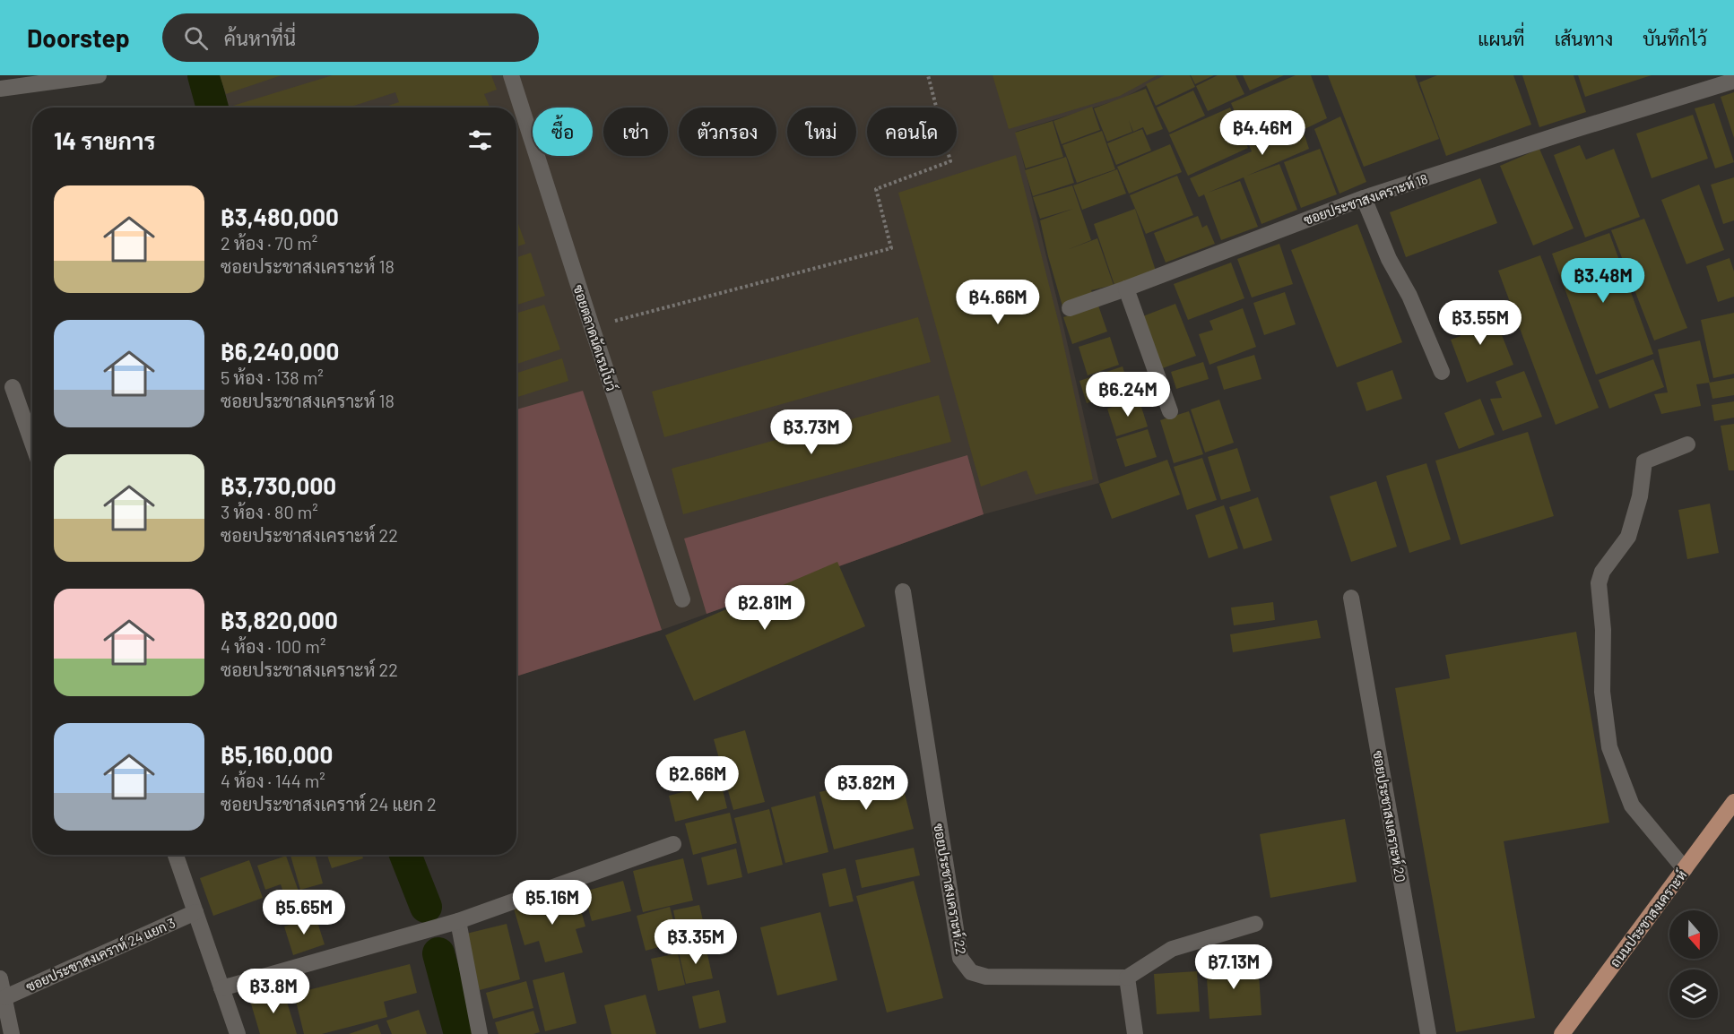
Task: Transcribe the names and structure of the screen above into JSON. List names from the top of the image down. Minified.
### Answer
{"streets":{"main road":["ถนนประชาสงเคราะห์"],"street":["ซอยประชาสงเคราะห์ 18","ซอยตลาดนัดเรนโบว์","ซอยประชาสงเคราะห์ 20","ซอยประชาสงเคราะห์ 22","ซอยประชาสงเคราห์ 24 แยก 3"]},"north":"bottom","page":{"header":"Doorstep","search":"ค้นหาที่นี่","nav":["แผนที่","เส้นทาง","บันทึกไว้"],"chip":["ซื้อ","เช่า","ตัวกรอง","ใหม่","คอนโด"],"heading":"14 รายการ","price":["฿4.46M","฿3.48M","฿4.66M","฿3.55M","฿6.24M","฿3.73M","฿2.81M","฿2.66M","฿3.82M","฿5.16M","฿5.65M","฿3.35M","฿7.13M","฿3.8M"],"list":[{"name":"฿3,480,000","note":"2 ห้อง · 70 m² · ซอยประชาสงเคราะห์ 18"},{"name":"฿6,240,000","note":"5 ห้อง · 138 m² · ซอยประชาสงเคราะห์ 18"},{"name":"฿3,730,000","note":"3 ห้อง · 80 m² · ซอยประชาสงเคราะห์ 22"},{"name":"฿3,820,000","note":"4 ห้อง · 100 m² · ซอยประชาสงเคราะห์ 22"},{"name":"฿5,160,000","note":"4 ห้อง · 144 m² · ซอยประชาสงเคราห์ 24 แยก 2"}]}}
